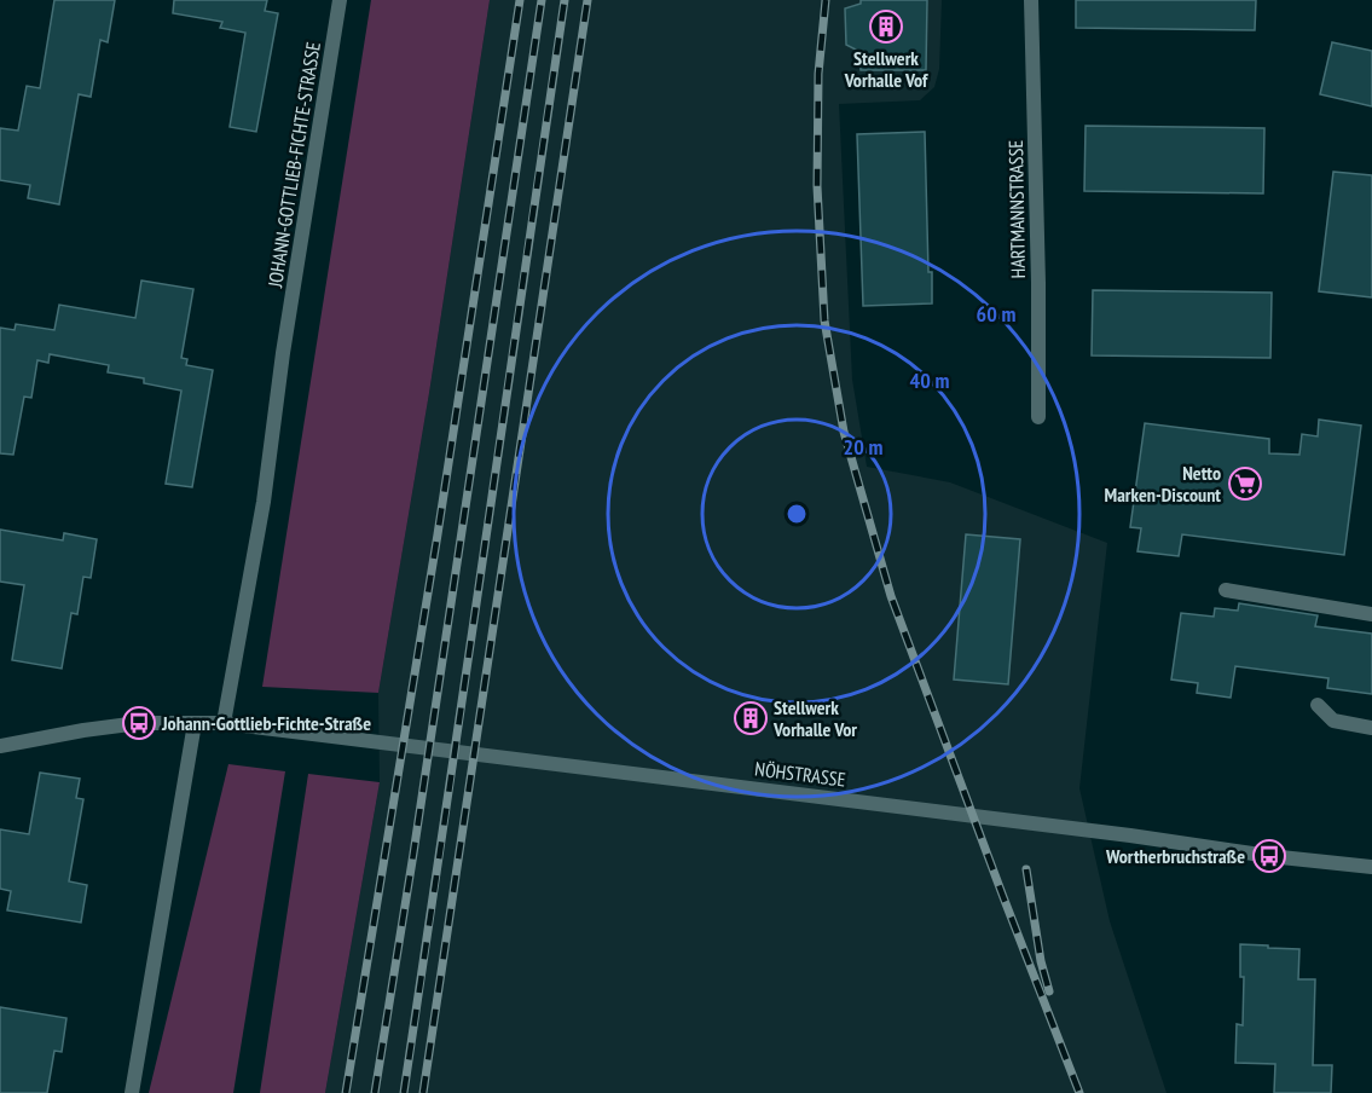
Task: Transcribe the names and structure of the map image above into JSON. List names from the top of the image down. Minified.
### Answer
{"streets":{"street":["JOHANN-GOTTLIEB-FICHTE-STRASSE","HARTMANNSTRASSE","NÖHSTRASSE"]},"crossings":[["JOHANN-GOTTLIEB-FICHTE-STRASSE","NÖHSTRASSE"]],"places":{"building":["Stellwerk Vorhalle Vof","Stellwerk Vorhalle Vor"],"supermarket":["Netto Marken-Discount"],"bus stop":["Johann-Gottlieb-Fichte-Straße","Wortherbruchstraße"]},"rings":["60 m","40 m","20 m"]}
